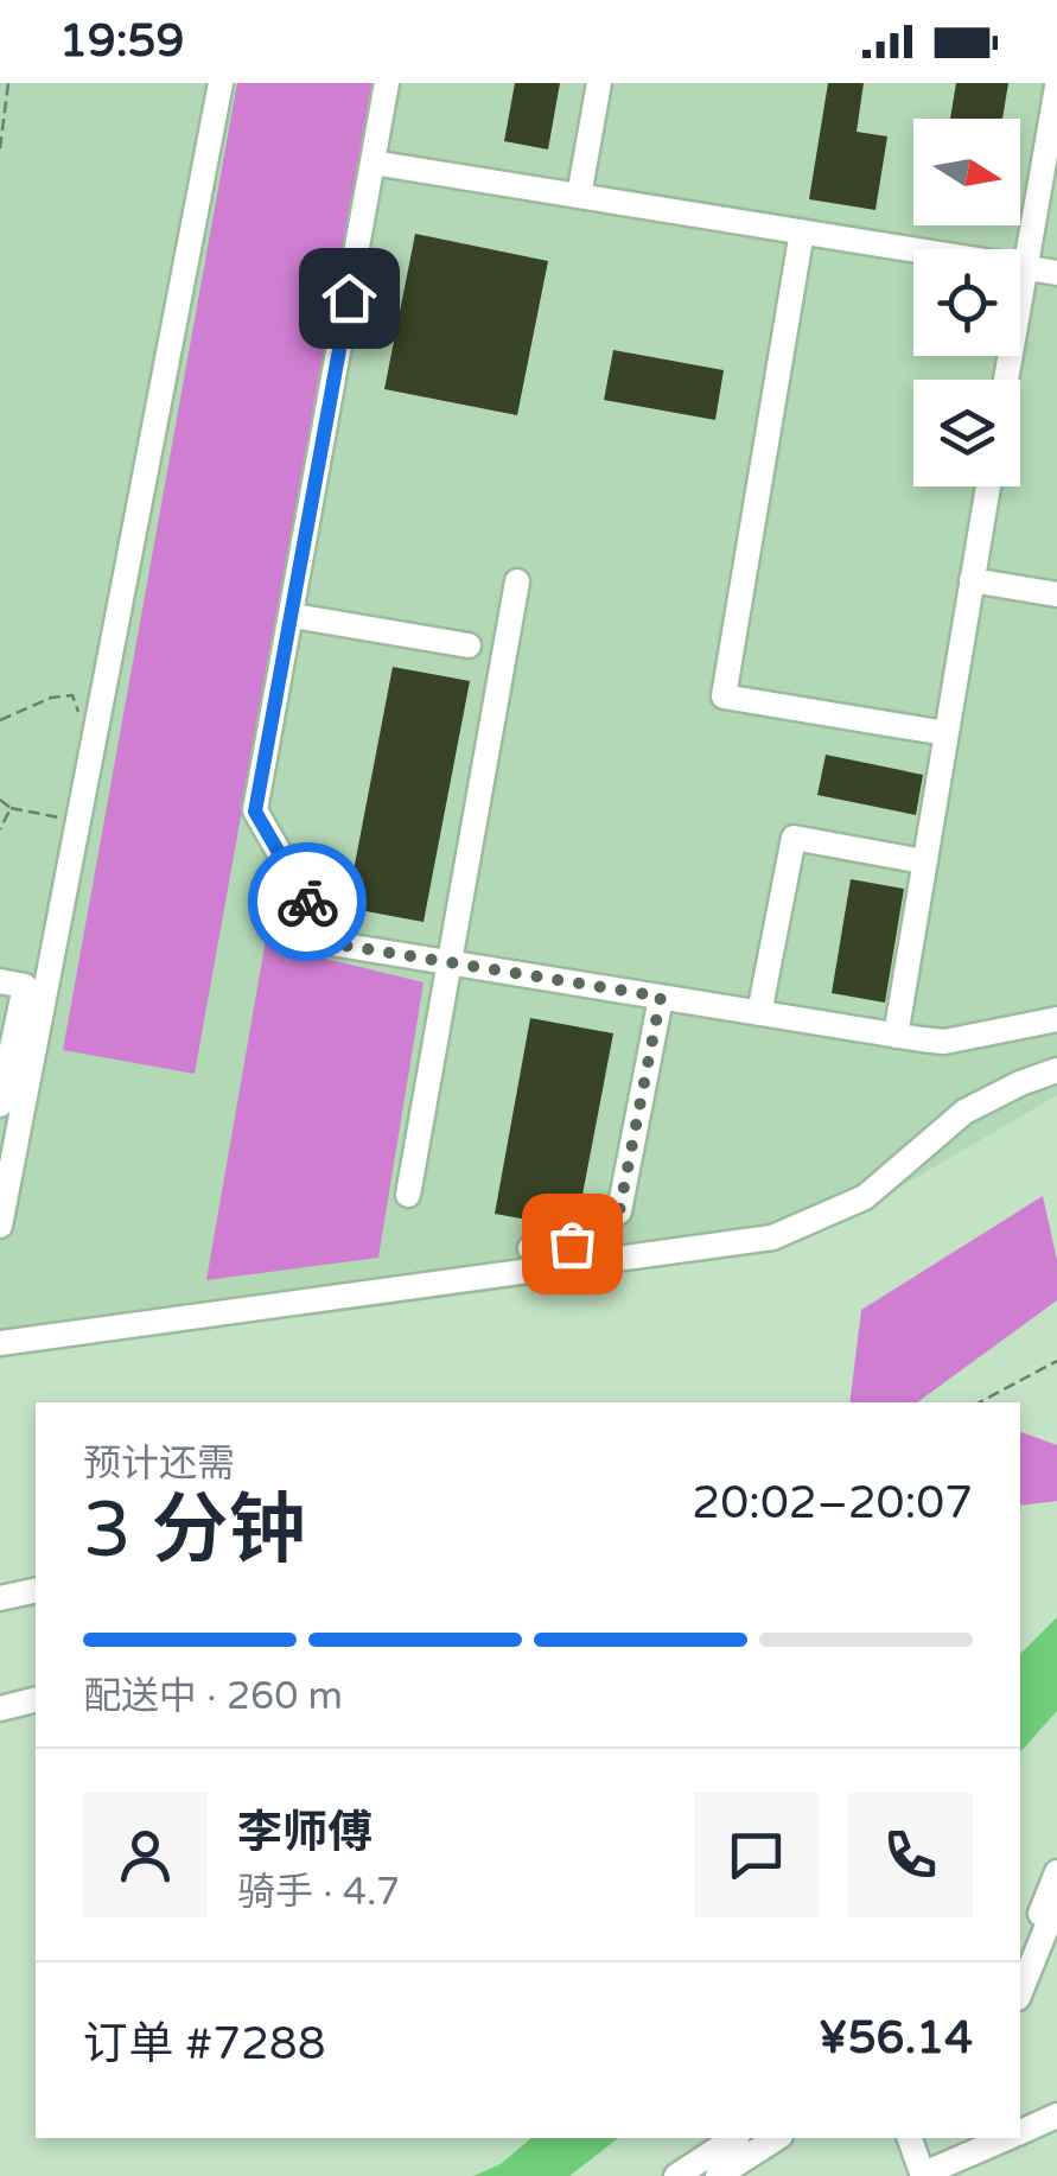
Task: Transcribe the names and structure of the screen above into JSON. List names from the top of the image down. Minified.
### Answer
{"north":"right","page":{"status":"19:59","heading":["3 分钟","预计还需","20:02–20:07"],"panel":["李师傅","骑手 · 4.7","订单 #7288","¥56.14"],"bar":"配送中 · 260 m"}}
